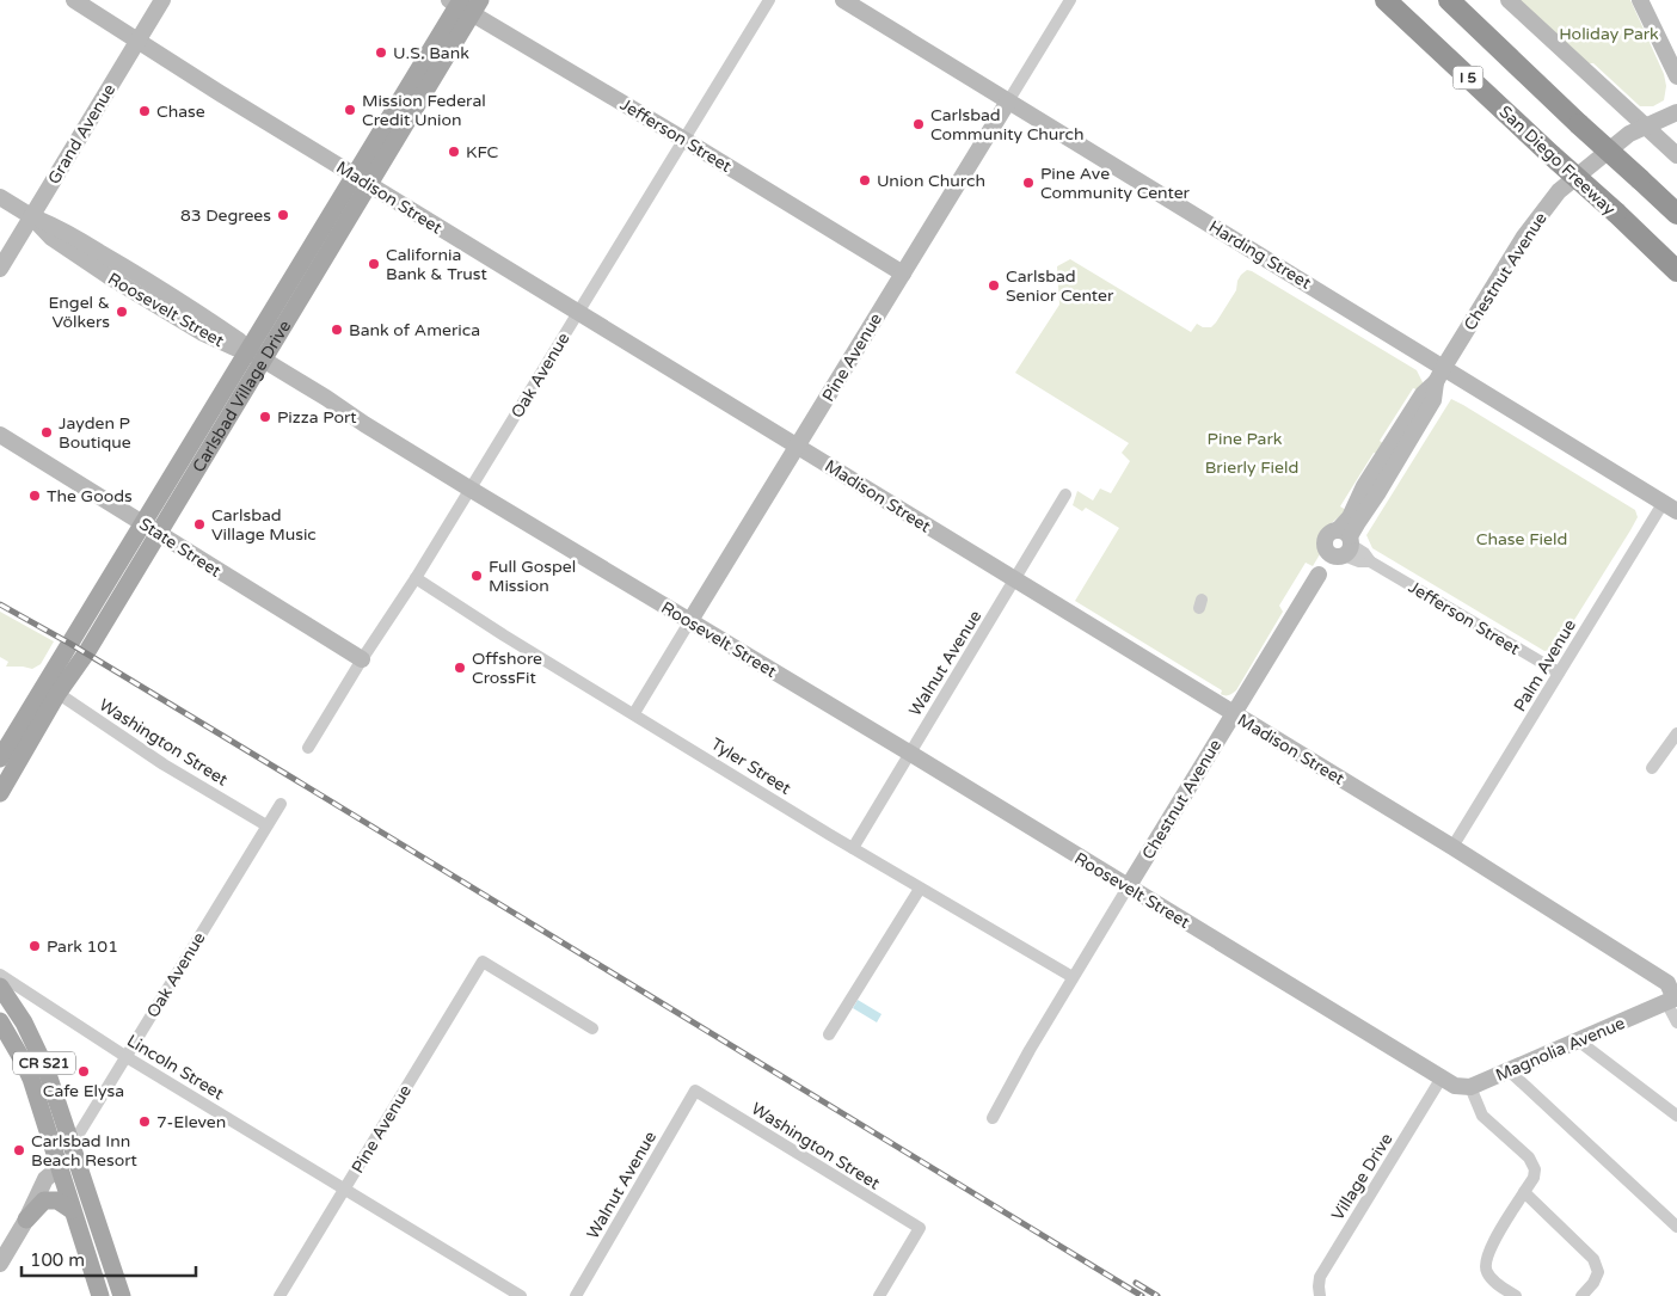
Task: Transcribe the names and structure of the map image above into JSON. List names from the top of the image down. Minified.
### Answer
{"streets":{"highway":["I 5","San Diego Freeway"],"main road":["Carlsbad Village Drive","CR S21"],"street":["Grand Avenue","Jefferson Street","Madison Street","Harding Street","Chestnut Avenue","Roosevelt Street","Pine Avenue","Oak Avenue","State Street","Walnut Avenue","Palm Avenue","Washington Street","Tyler Street","Magnolia Avenue","Lincoln Street","Village Drive"]},"crossings":[["Grand Avenue","Madison Street"],["Grand Avenue","Roosevelt Street"],["Jefferson Street","Chestnut Avenue"],["Jefferson Street","Pine Avenue"],["Jefferson Street","Oak Avenue"],["Jefferson Street","Carlsbad Village Drive"],["Jefferson Street","Palm Avenue"],["Madison Street","Chestnut Avenue"],["Madison Street","Pine Avenue"],["Madison Street","Oak Avenue"],["Madison Street","Carlsbad Village Drive"],["Madison Street","Walnut Avenue"],["Madison Street","Palm Avenue"],["Madison Street","Magnolia Avenue"],["Harding Street","Chestnut Avenue"],["Harding Street","Pine Avenue"],["Harding Street","Palm Avenue"],["Chestnut Avenue","Roosevelt Street"],["Chestnut Avenue","Tyler Street"],["Roosevelt Street","Pine Avenue"],["Roosevelt Street","Oak Avenue"],["Roosevelt Street","Carlsbad Village Drive"],["Roosevelt Street","Walnut Avenue"],["Roosevelt Street","Village Drive"],["Pine Avenue","Tyler Street"],["Pine Avenue","Lincoln Street"],["Oak Avenue","State Street"],["Oak Avenue","Washington Street"],["Oak Avenue","Tyler Street"],["Oak Avenue","CR S21"],["Oak Avenue","Lincoln Street"],["Carlsbad Village Drive","State Street"],["Carlsbad Village Drive","Washington Street"],["Walnut Avenue","Washington Street"],["Walnut Avenue","Tyler Street"]],"parks":["Holiday Park","Pine Park","Brierly Field","Chase Field"],"places":["U.S. Bank","Mission Federal Credit Union","Chase","Carlsbad Community Church","KFC","Union Church","Pine Ave Community Center","83 Degrees","California Bank & Trust","Carlsbad Senior Center","Engel & Völkers","Bank of America","Pizza Port","Jayden P Boutique","The Goods","Carlsbad Village Music","Full Gospel Mission","Offshore CrossFit","Park 101","Cafe Elysa","7-Eleven","Carlsbad Inn Beach Resort"],"scale_bar":"100 m"}
